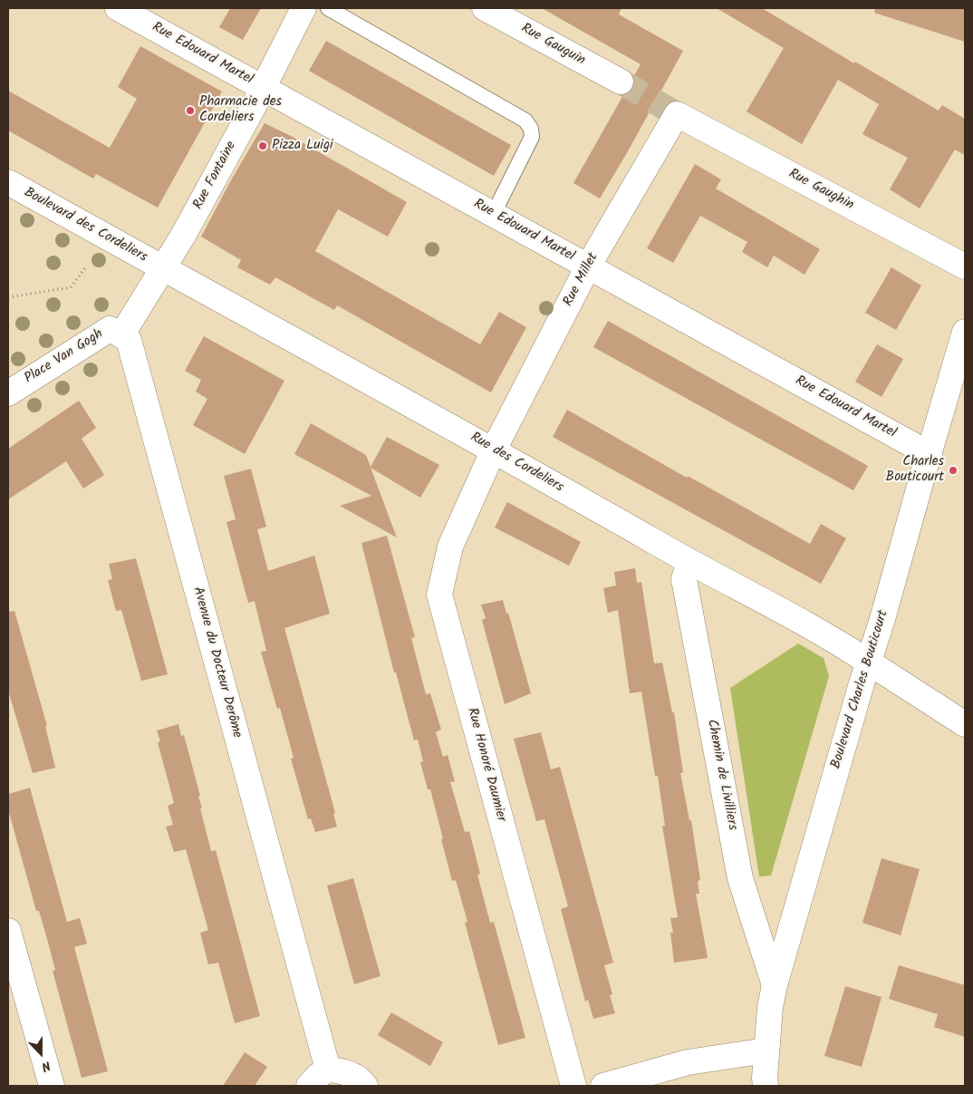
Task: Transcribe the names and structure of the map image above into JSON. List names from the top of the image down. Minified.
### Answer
{"streets":{"street":["Rue Gauguin","Rue Edouard Martel","Rue Fontaine","Rue Gaughin","Boulevard des Cordeliers","Rue Millet","Place Van Gogh","Rue des Cordeliers","Avenue du Docteur Derôme","Boulevard Charles Bouticourt","Rue Honoré Daumier","Chemin de Livilliers"]},"crossings":[["Rue Edouard Martel","Rue Fontaine"],["Rue Edouard Martel","Rue Millet"],["Rue Edouard Martel","Boulevard Charles Bouticourt"],["Rue Fontaine","Boulevard des Cordeliers"],["Rue Fontaine","Rue des Cordeliers"],["Rue Gaughin","Rue Millet"],["Boulevard des Cordeliers","Rue des Cordeliers"],["Rue Millet","Rue des Cordeliers"],["Rue Millet","Rue Honoré Daumier"],["Place Van Gogh","Avenue du Docteur Derôme"],["Rue des Cordeliers","Boulevard Charles Bouticourt"],["Rue des Cordeliers","Rue Honoré Daumier"],["Rue des Cordeliers","Chemin de Livilliers"],["Boulevard Charles Bouticourt","Chemin de Livilliers"]],"places":["Pharmacie des Cordeliers","Pizza Luigi","Charles Bouticourt"],"north":"bottom"}
